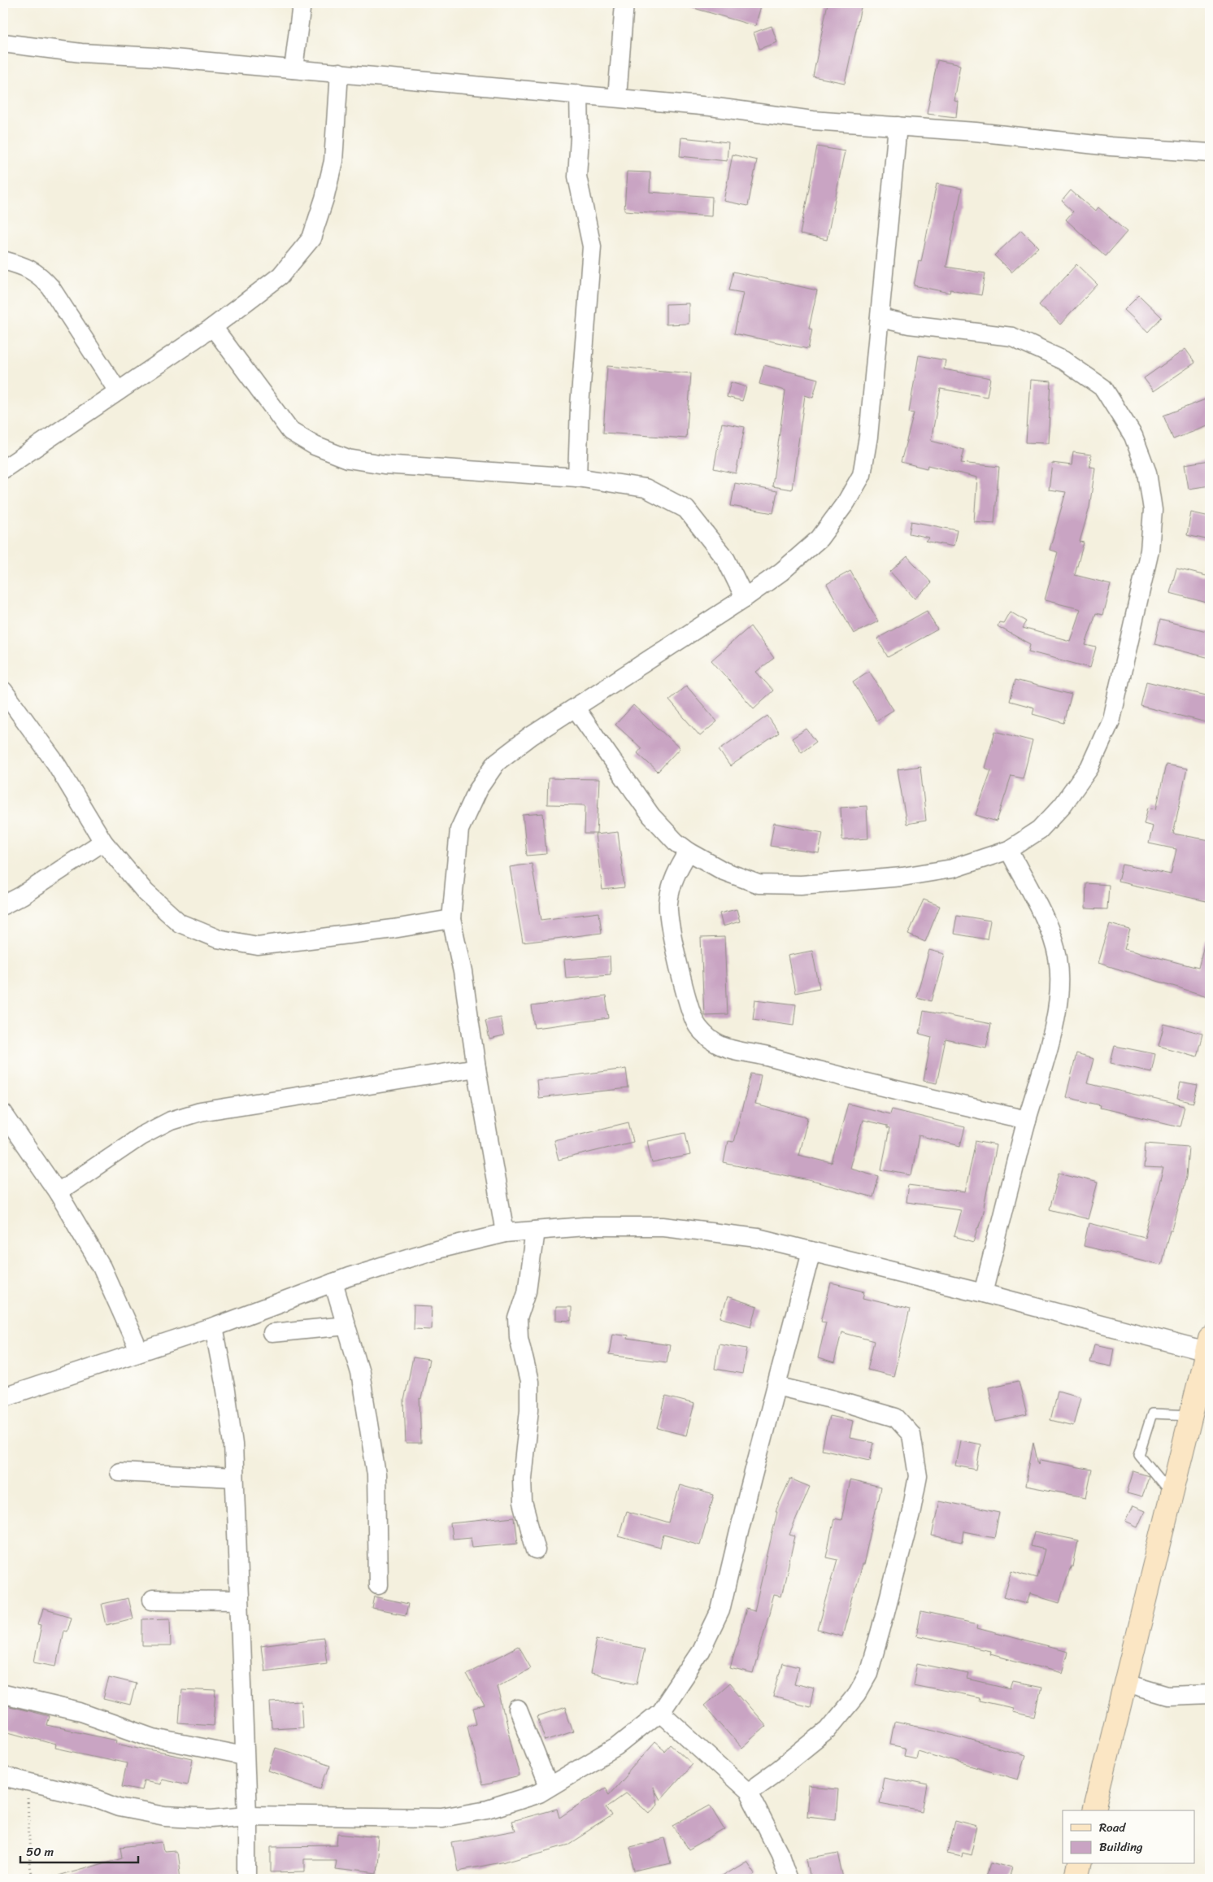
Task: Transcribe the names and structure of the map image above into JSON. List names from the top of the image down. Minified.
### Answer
{"legend":["Road","Building"],"scale_bar":"50 m"}
